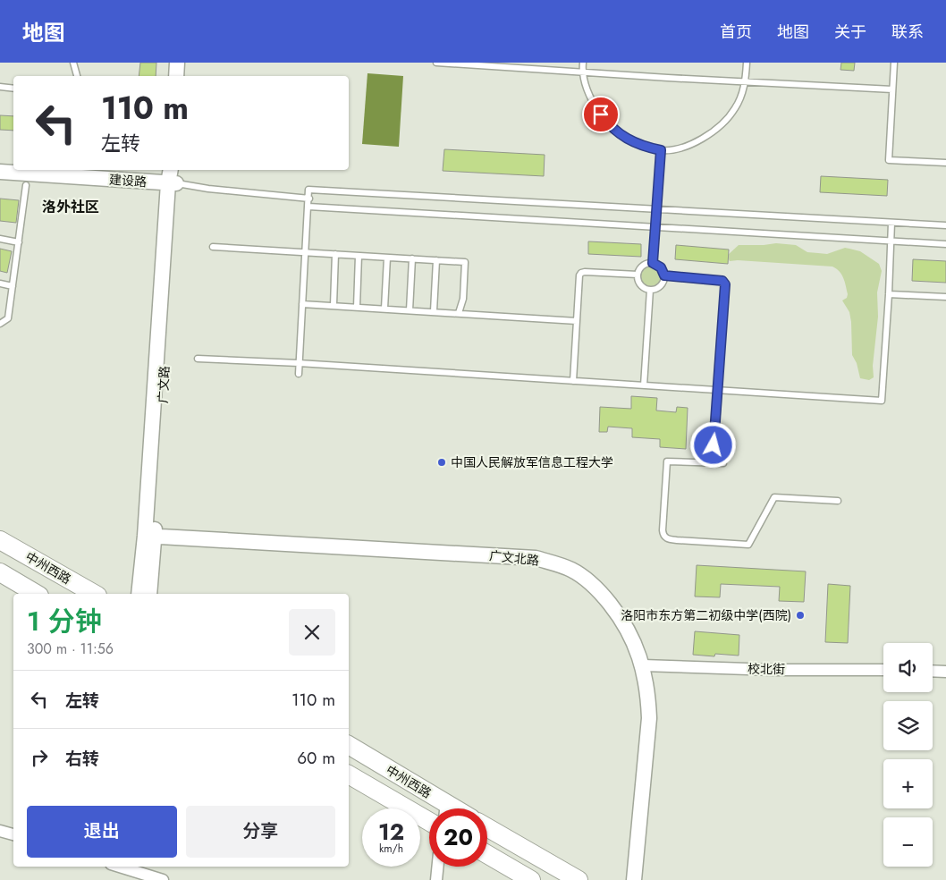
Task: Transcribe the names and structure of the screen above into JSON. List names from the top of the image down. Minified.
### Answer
{"streets":{"main road":["中州西路"],"street":["建设路","广文路","广文北路","校北街"]},"crossings":[["建设路","广文路"],["广文路","广文北路"],["广文北路","校北街"]],"districts":["洛外社区"],"places":["中国人民解放军信息工程大学","洛阳市东方第二初级中学(西院)"],"page":{"header":"地图","nav":["首页","地图","关于","联系"],"turn":["110 m","左转"],"heading":["1 分钟","300 m · 11:56"],"map_buttons":["+","−"],"list":[{"name":"左转","value":"110 m"},{"name":"右转","value":"60 m"}],"buttons":["退出","分享"],"speed":"12 km/h","limit":"20"}}
